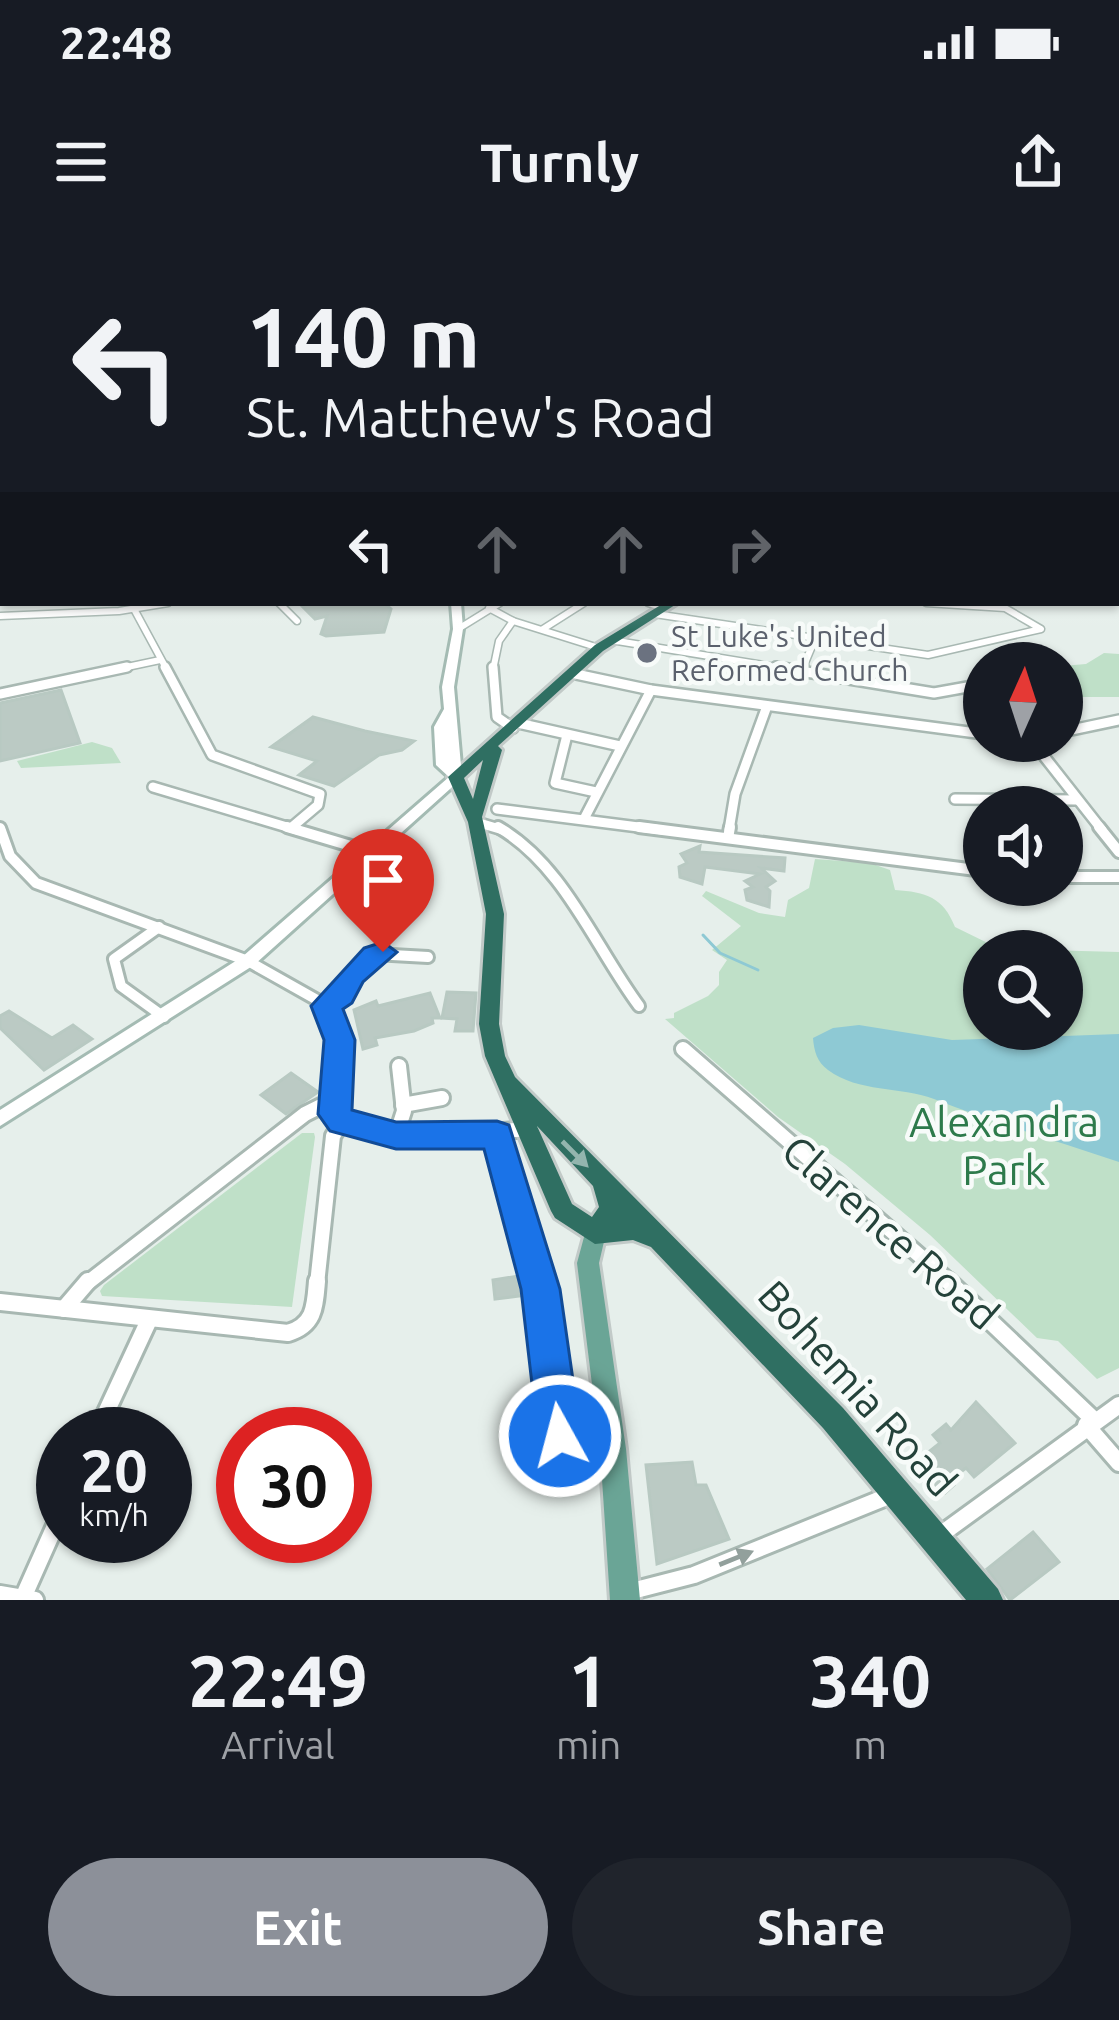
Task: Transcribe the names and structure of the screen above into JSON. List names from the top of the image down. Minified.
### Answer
{"streets":{"highway":["Bohemia Road"],"street":["Clarence Road"]},"parks":["Alexandra Park"],"places":["St Luke's United Reformed Church"],"north":"top","page":{"status":"22:48","header":"Turnly","turn":["140 m","St. Matthew's Road"],"speed":"20 km/h","limit":"30","eta":["22:49","Arrival","1","min","340","m"],"buttons":["Exit","Share"]}}
